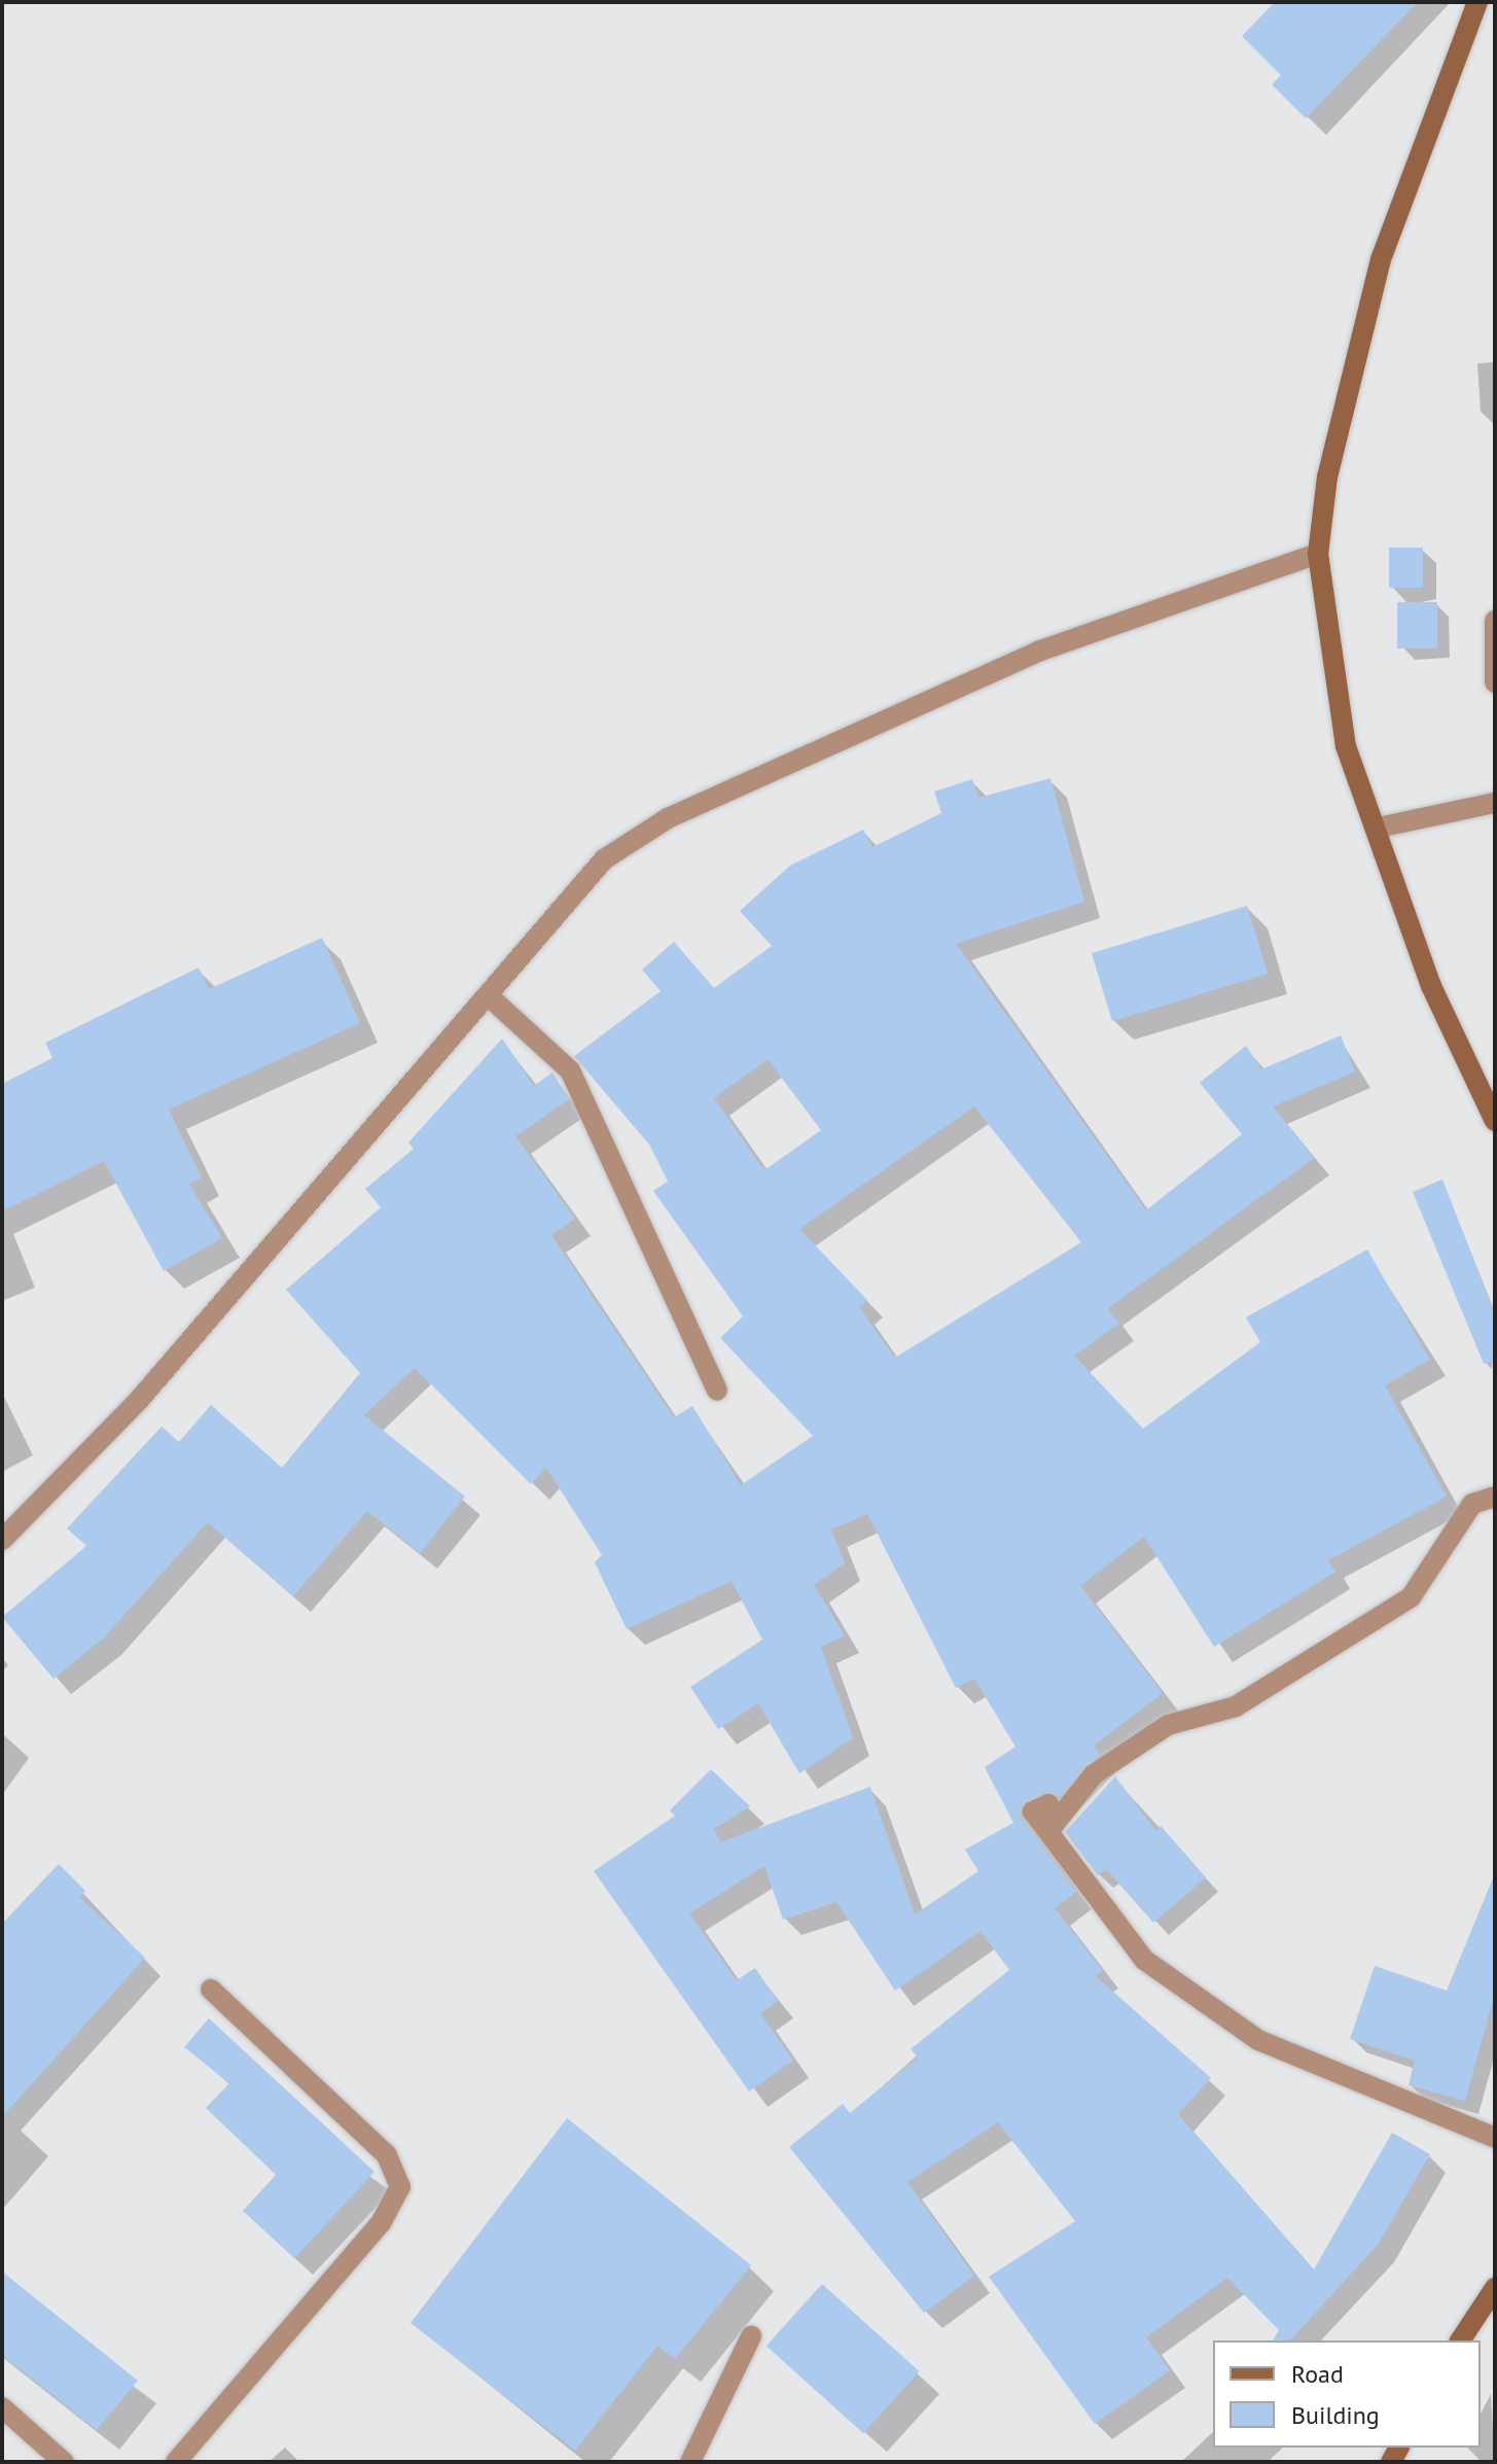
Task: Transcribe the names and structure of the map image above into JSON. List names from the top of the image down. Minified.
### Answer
{"legend":["Road","Building"]}
